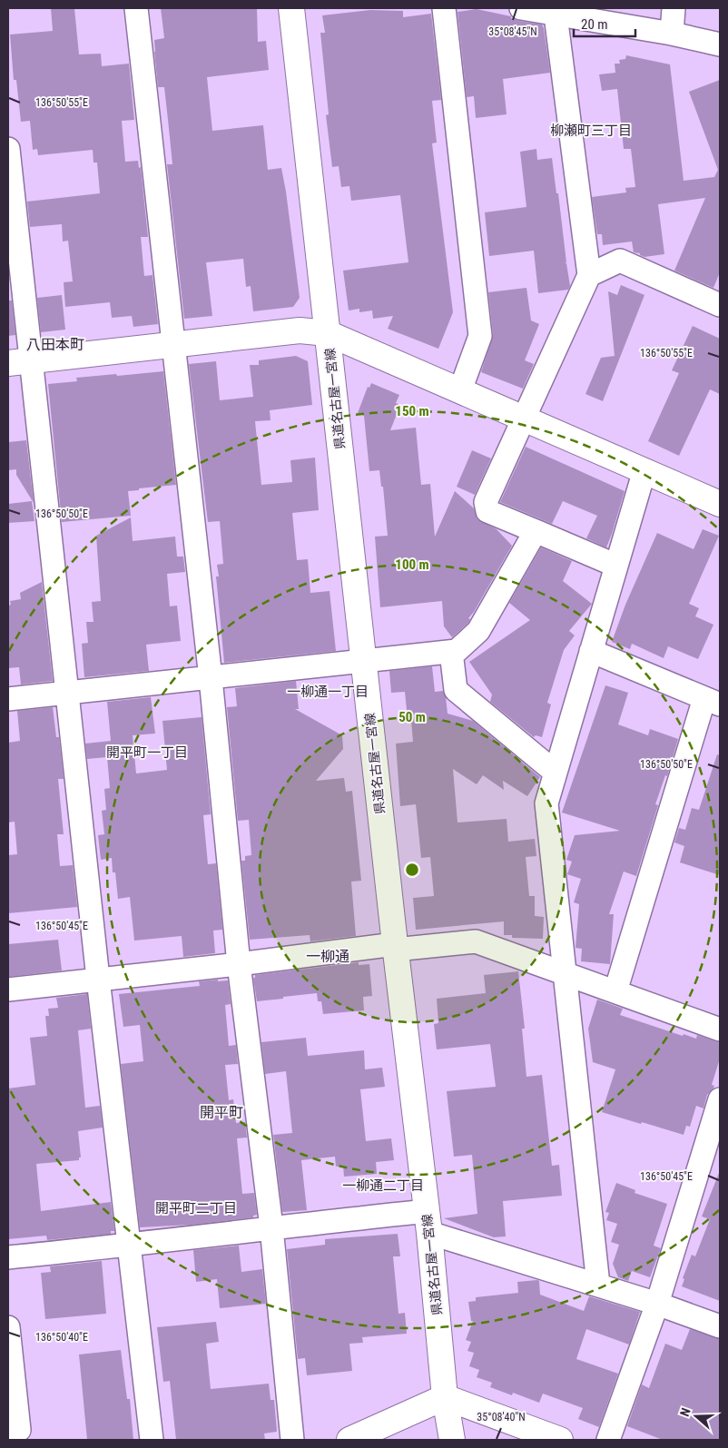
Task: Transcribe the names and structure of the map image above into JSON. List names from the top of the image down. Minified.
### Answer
{"streets":{"main road":["県道名古屋一宮線"]},"districts":["柳瀬町三丁目","八田本町","一柳通一丁目","開平町一丁目","一柳通","開平町","一柳通二丁目","開平町二丁目"],"scale_bar":"20 m","north":"left","coordinates":["35°08'45\"N","136°50'55\"E","136°50'50\"E","136°50'45\"E","136°50'40\"E","35°08'40\"N"],"rings":["150 m","100 m","50 m"]}
